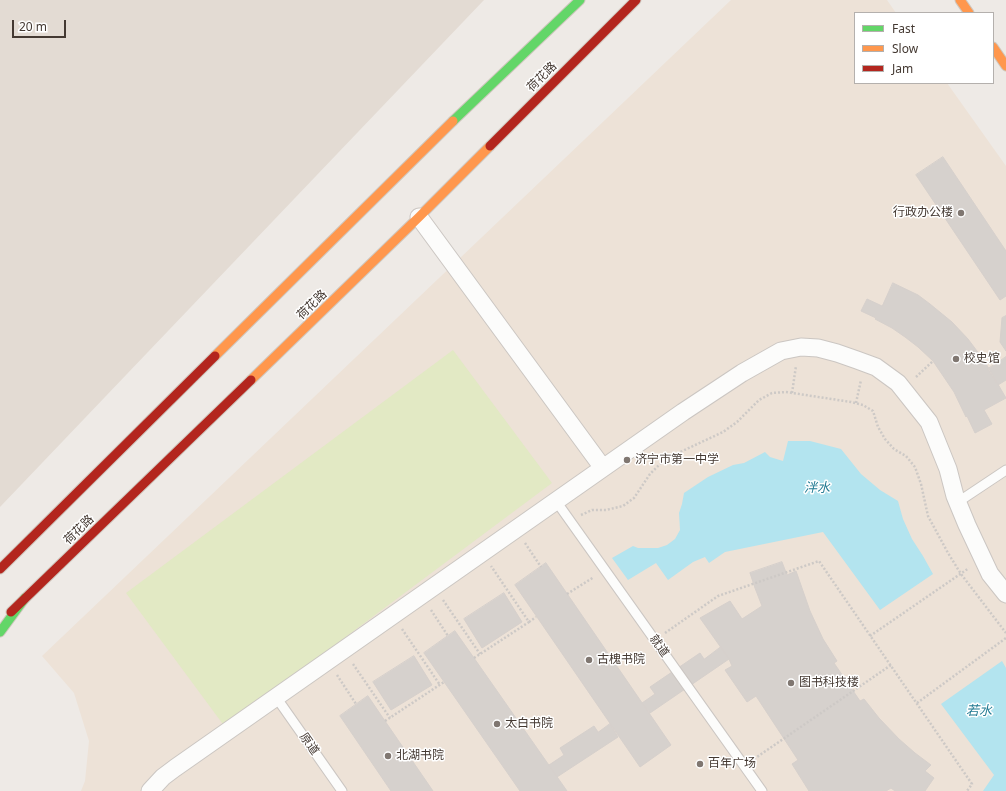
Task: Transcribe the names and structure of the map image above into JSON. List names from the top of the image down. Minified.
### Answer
{"streets":{"main road":["荷花路"],"lane":["就道","原道"]},"water":["泮水","若水"],"places":["行政办公楼","校史馆","济宁市第一中学","古槐书院","图书科技楼","太白书院","北湖书院","百年广场"],"legend":["Fast","Slow","Jam"],"scale_bar":"20 m"}
